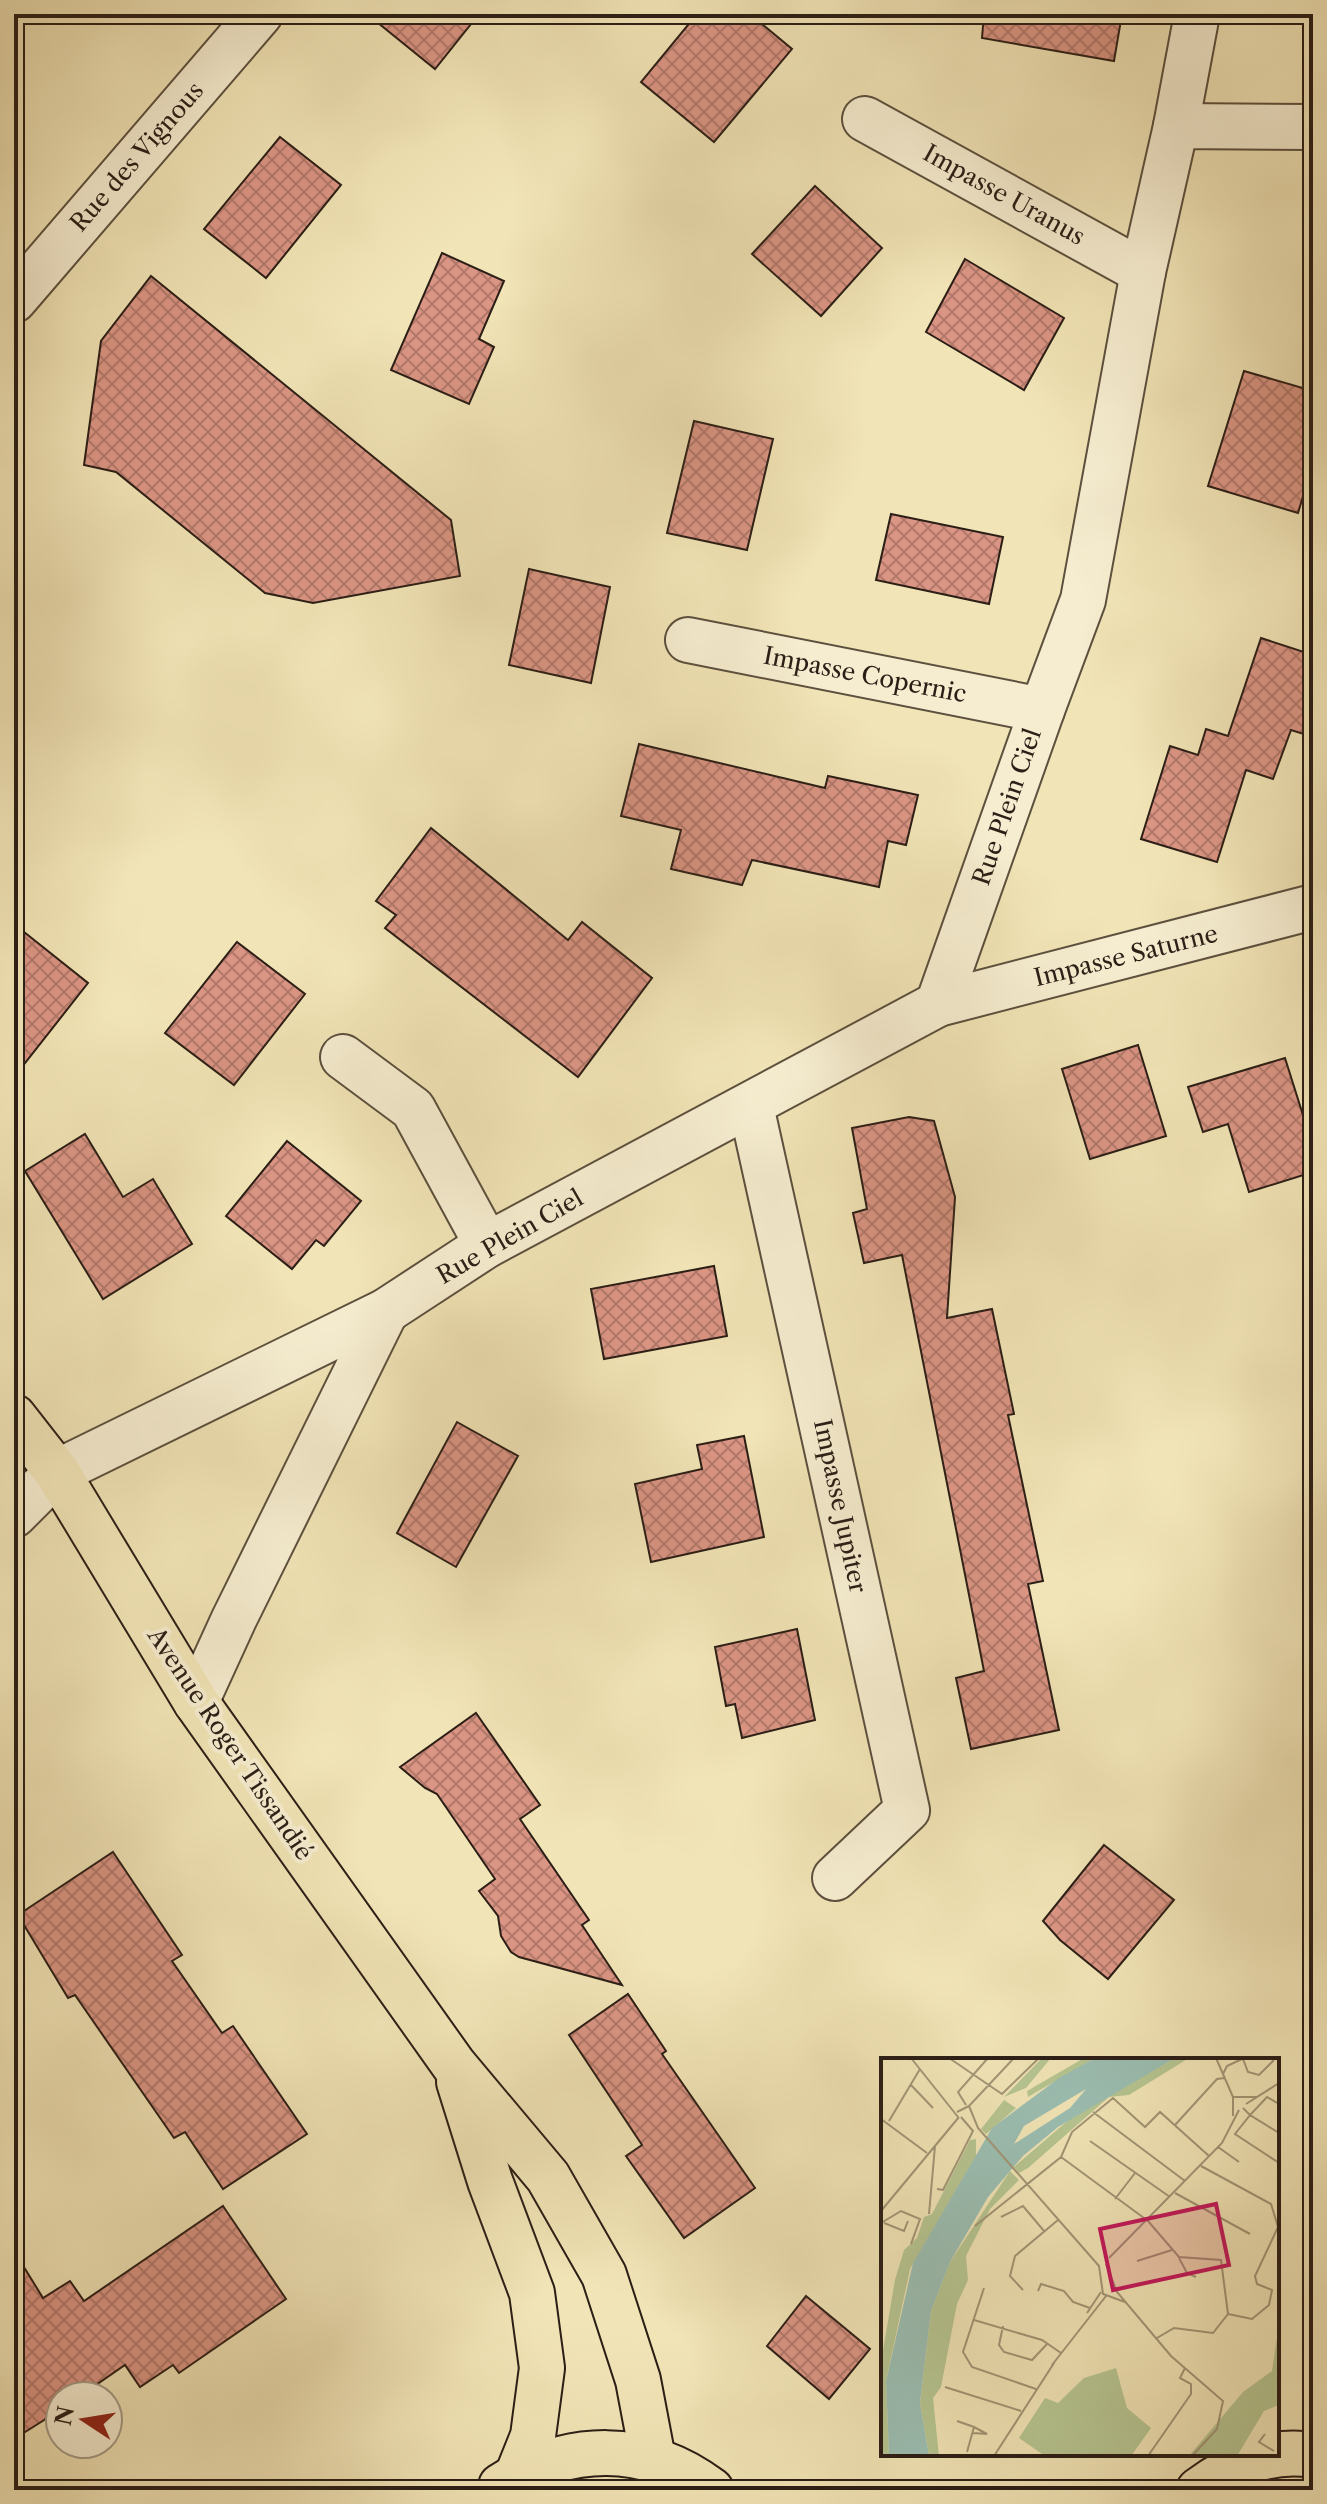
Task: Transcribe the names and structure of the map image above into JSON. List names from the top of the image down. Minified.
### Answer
{"streets":{"main road":["Avenue Roger Tissandié"],"street":["Rue des Vignous","Impasse Uranus","Impasse Copernic","Rue Plein Ciel","Impasse Saturne","Impasse Jupiter"]},"crossings":[["Impasse Uranus","Rue Plein Ciel"],["Impasse Copernic","Rue Plein Ciel"],["Rue Plein Ciel","Impasse Saturne"],["Rue Plein Ciel","Impasse Jupiter"],["Rue Plein Ciel","Avenue Roger Tissandié"]],"north":"left"}
